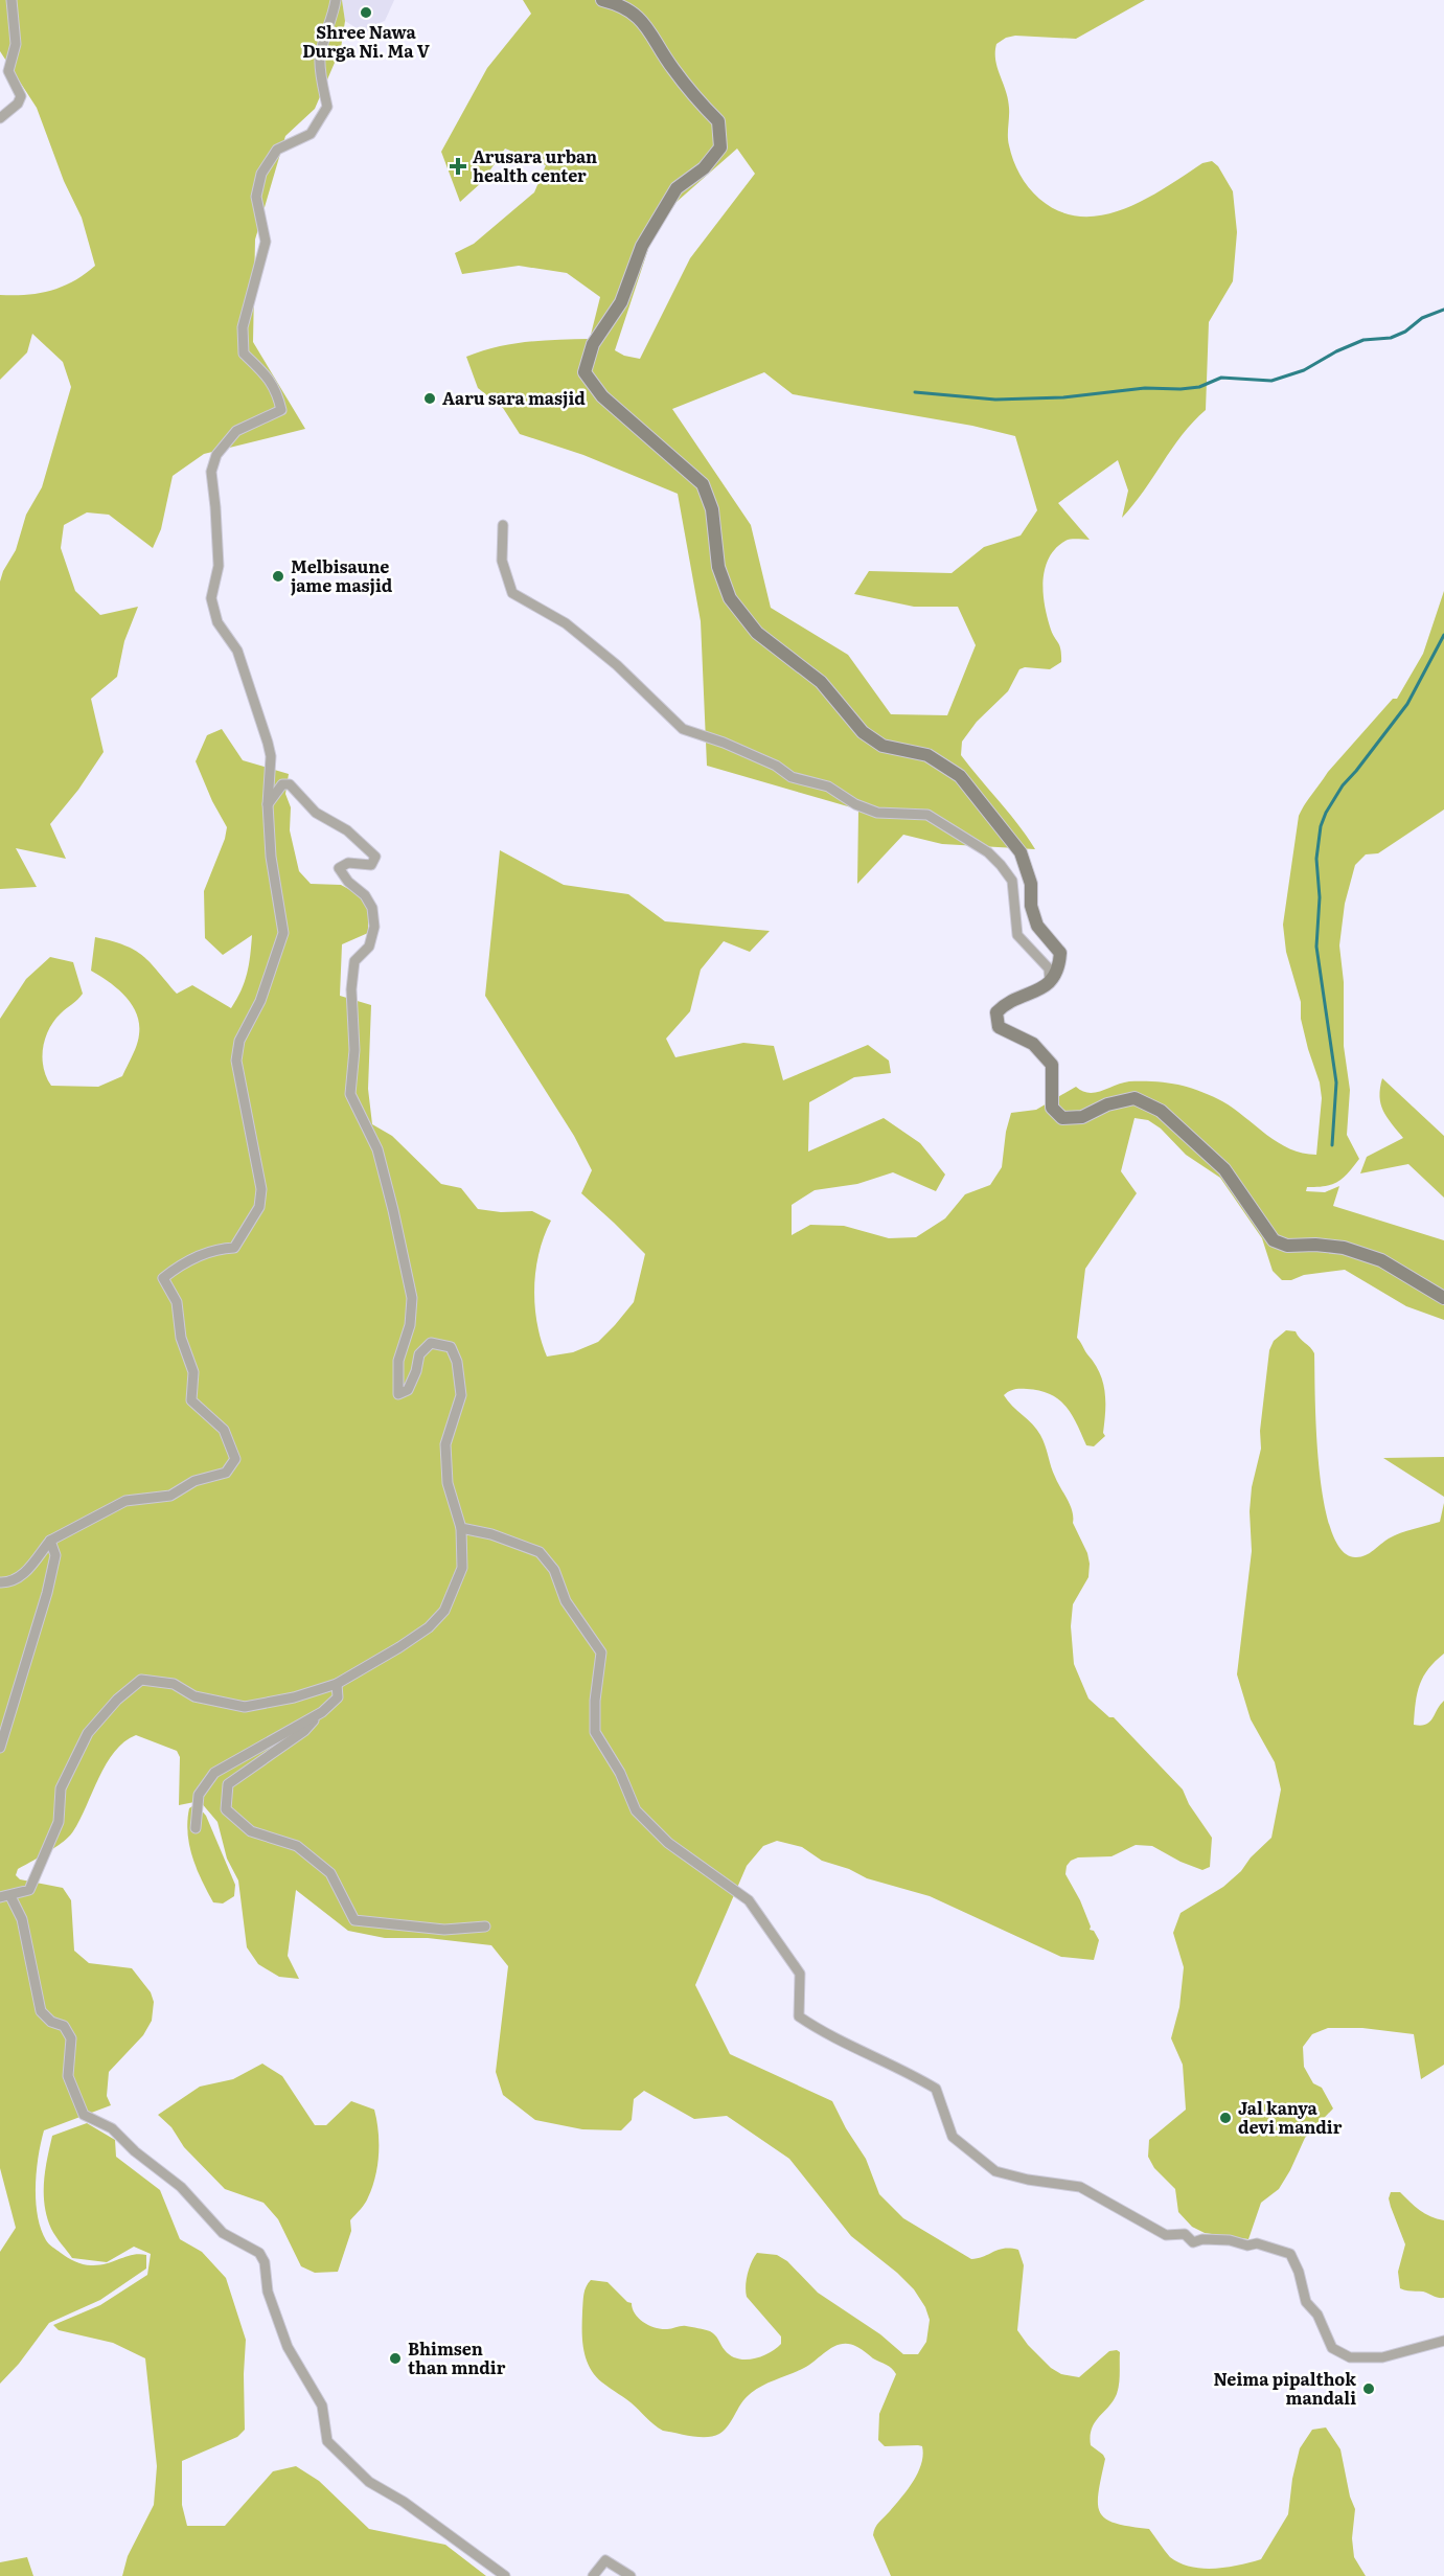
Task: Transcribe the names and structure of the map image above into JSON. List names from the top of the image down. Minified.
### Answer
{"places":{"other":["Shree Nawa Durga Ni. Ma V","Aaru sara masjid","Melbisaune jame masjid","Jal kanya devi mandir","Bhimsen than mndir","Neima pipalthok mandali"],"health":["Arusara urban health center"]}}
